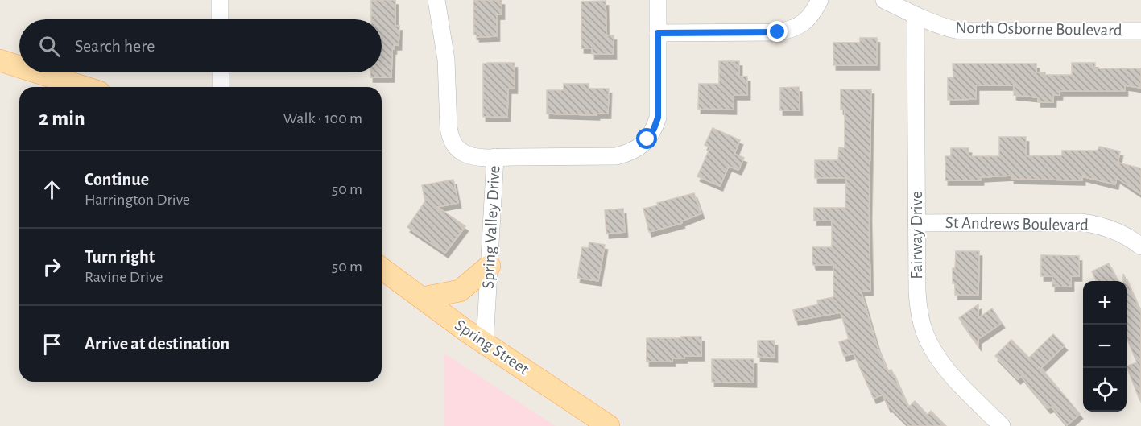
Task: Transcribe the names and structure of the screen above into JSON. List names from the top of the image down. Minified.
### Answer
{"streets":{"main road":["Spring Street"],"street":["North Osborne Boulevard","St Andrews Boulevard","Spring Valley Drive","Fairway Drive"]},"crossings":[["North Osborne Boulevard","Fairway Drive"],["St Andrews Boulevard","Fairway Drive"],["Spring Valley Drive","Spring Street"]],"page":{"search":"Search here","heading":["2 min","Walk · 100 m"],"list":[["Continue","Harrington Drive","50 m"],["Turn right","Ravine Drive","50 m"],"Arrive at destination"],"map_buttons":["+","−"]}}
